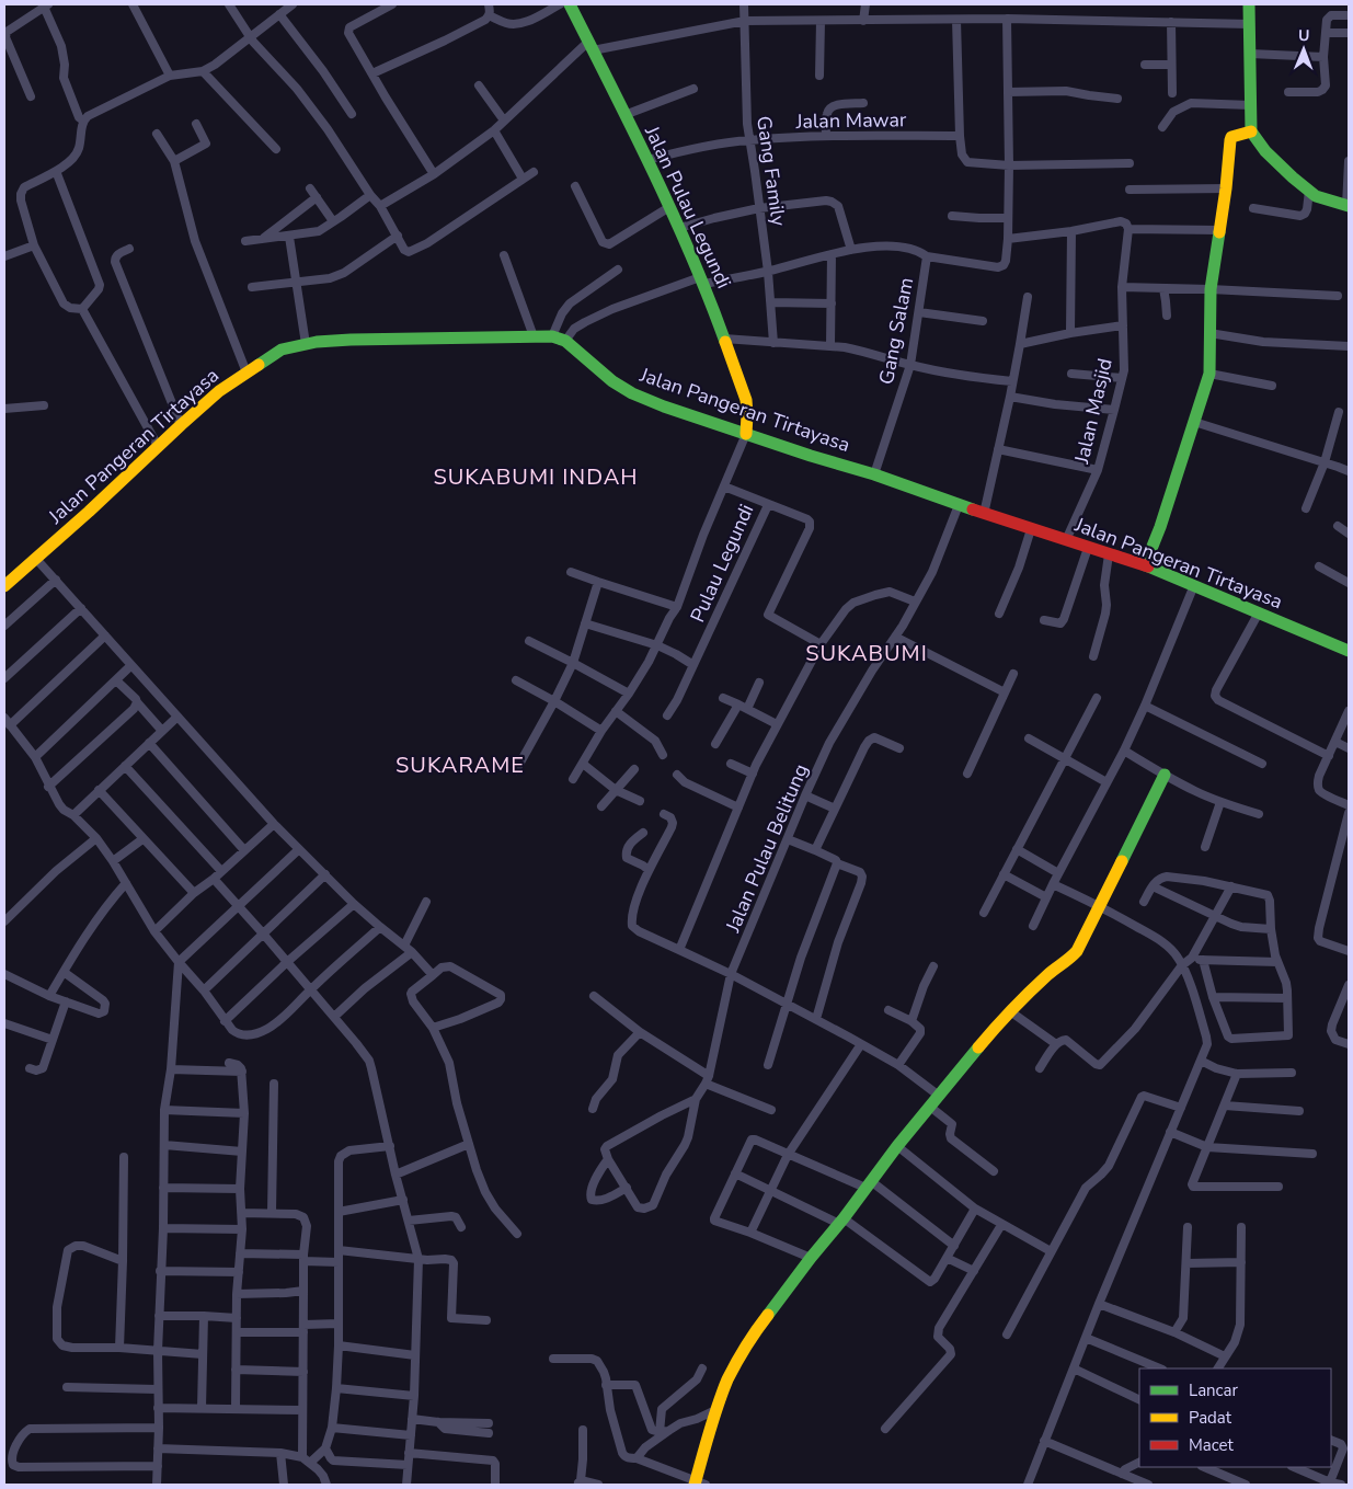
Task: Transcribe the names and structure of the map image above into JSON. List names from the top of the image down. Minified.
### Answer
{"streets":{"street":["Jalan Mawar","Gang Family","Jalan Pulau Legundi","Gang Salam","Jalan Pangeran Tirtayasa","Jalan Masjid","Pulau Legundi","Jalan Pulau Belitung"]},"crossings":[["Jalan Mawar","Gang Family"],["Jalan Mawar","Jalan Pulau Legundi"],["Jalan Pulau Legundi","Jalan Pangeran Tirtayasa"],["Jalan Pulau Legundi","Pulau Legundi"],["Gang Salam","Jalan Pangeran Tirtayasa"],["Jalan Pangeran Tirtayasa","Jalan Masjid"],["Jalan Pangeran Tirtayasa","Pulau Legundi"],["Jalan Pangeran Tirtayasa","Jalan Pulau Belitung"]],"districts":["SUKABUMI INDAH","SUKABUMI","SUKARAME"],"legend":["Lancar","Padat","Macet"],"north":"top"}
